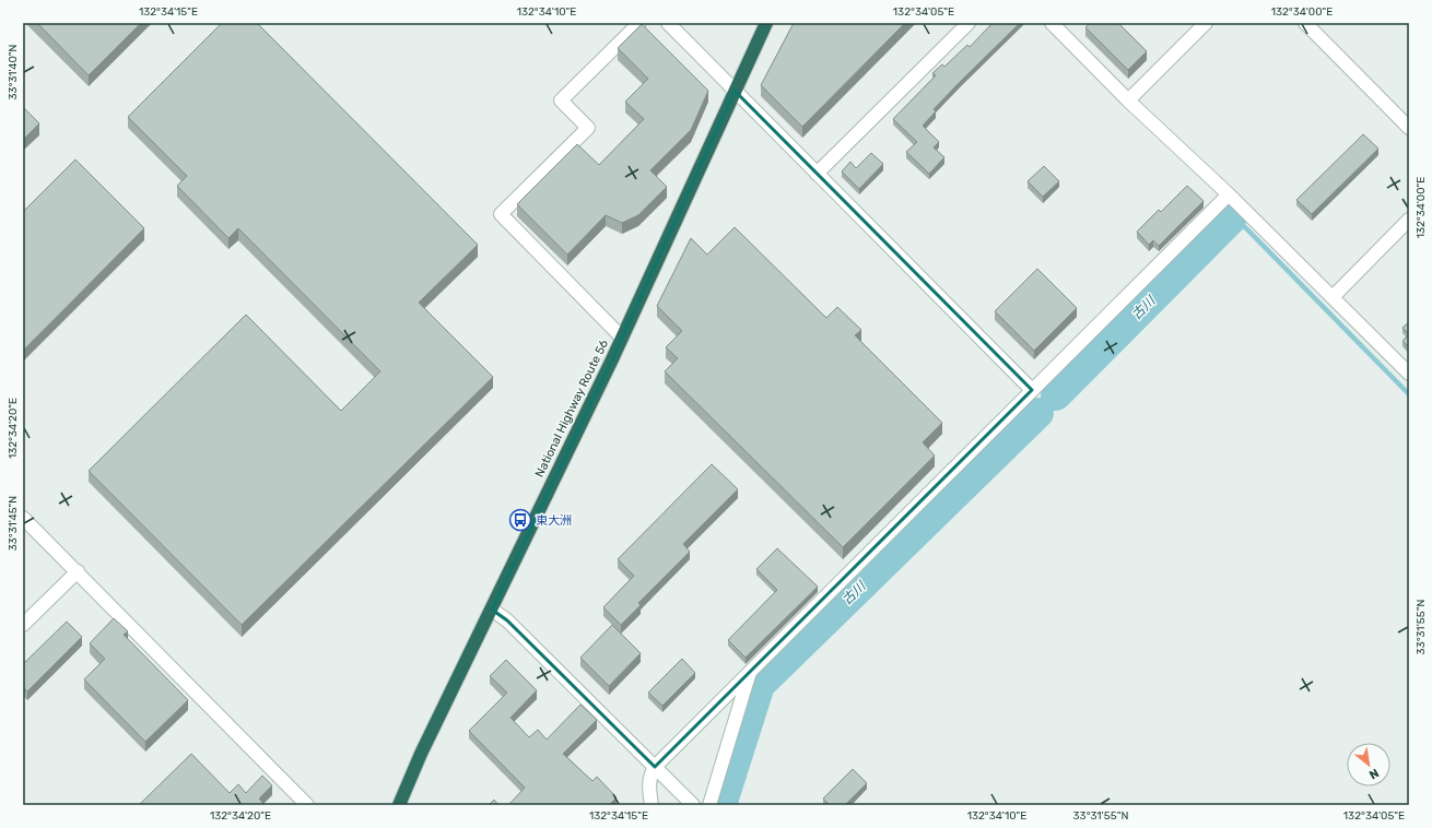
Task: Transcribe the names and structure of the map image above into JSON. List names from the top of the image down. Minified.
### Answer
{"streets":{"highway":["National Highway Route 56"]},"water":["古川"],"places":{"bus stop":["東大洲"]},"north":"bottom right","coordinates":["132°34'15\"E","132°34'10\"E","132°34'05\"E","132°34'00\"E","33°31'40\"N","132°34'20\"E","33°31'45\"N","33°31'55\"N"]}
